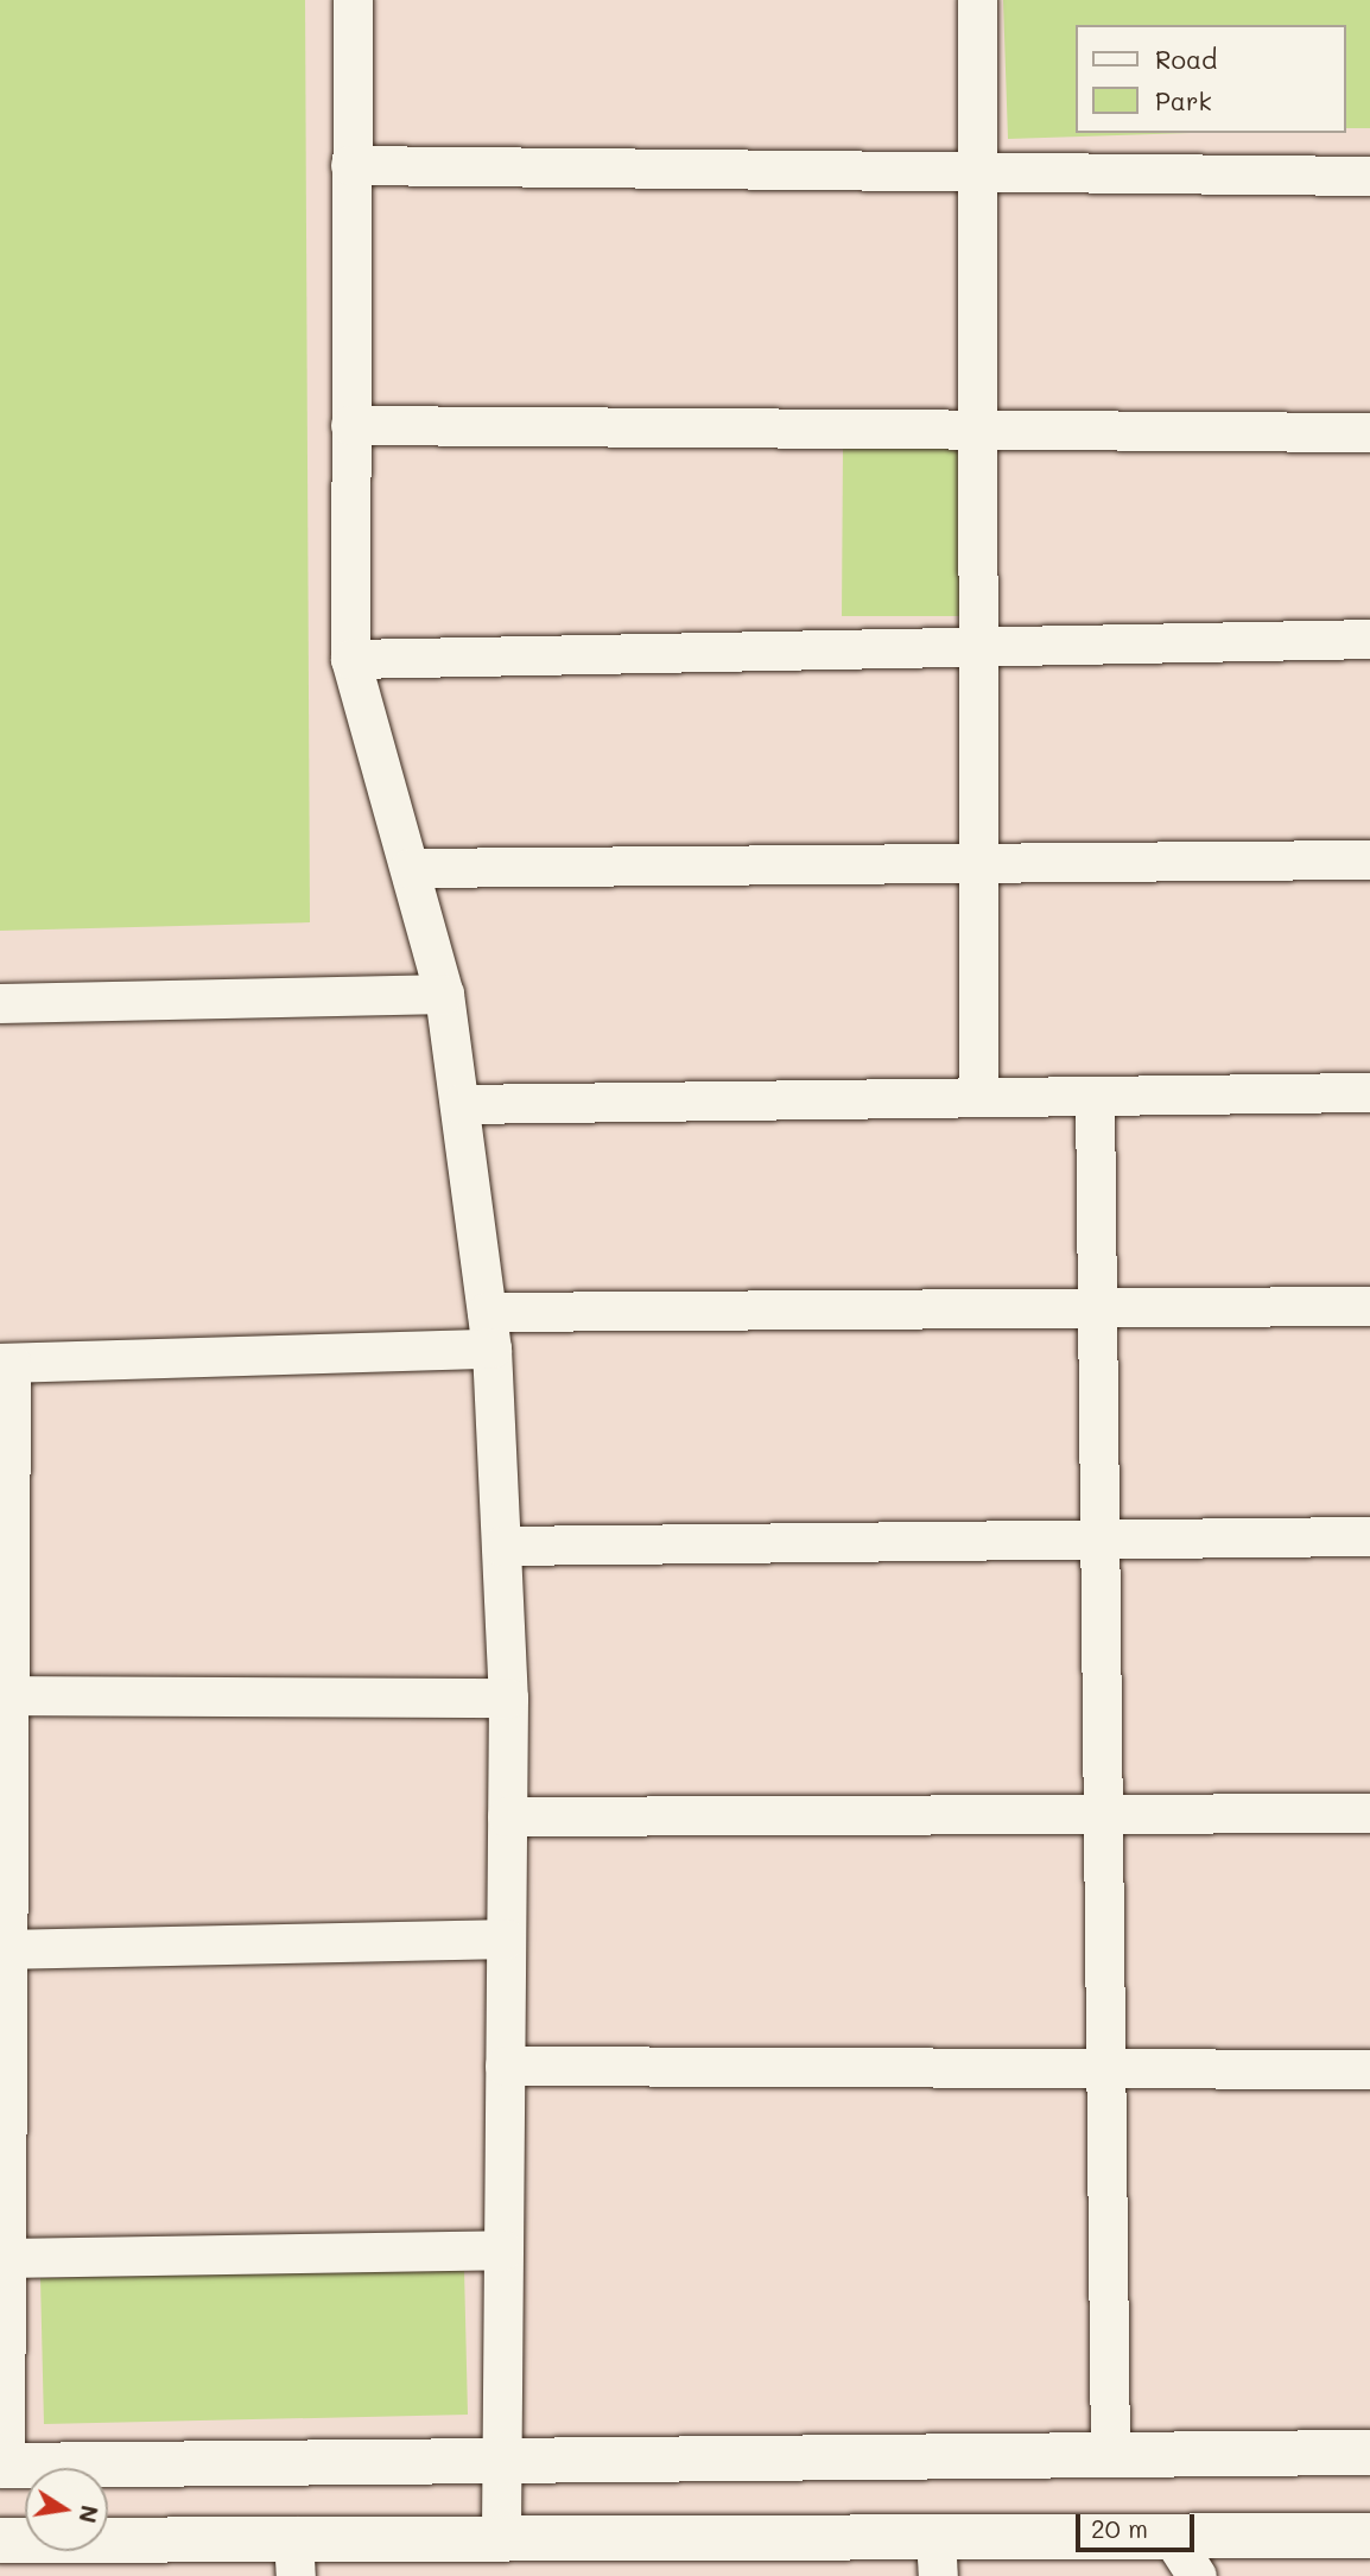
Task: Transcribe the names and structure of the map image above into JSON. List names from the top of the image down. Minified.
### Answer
{"legend":["Road","Park"],"scale_bar":"20 m","north":"right"}
